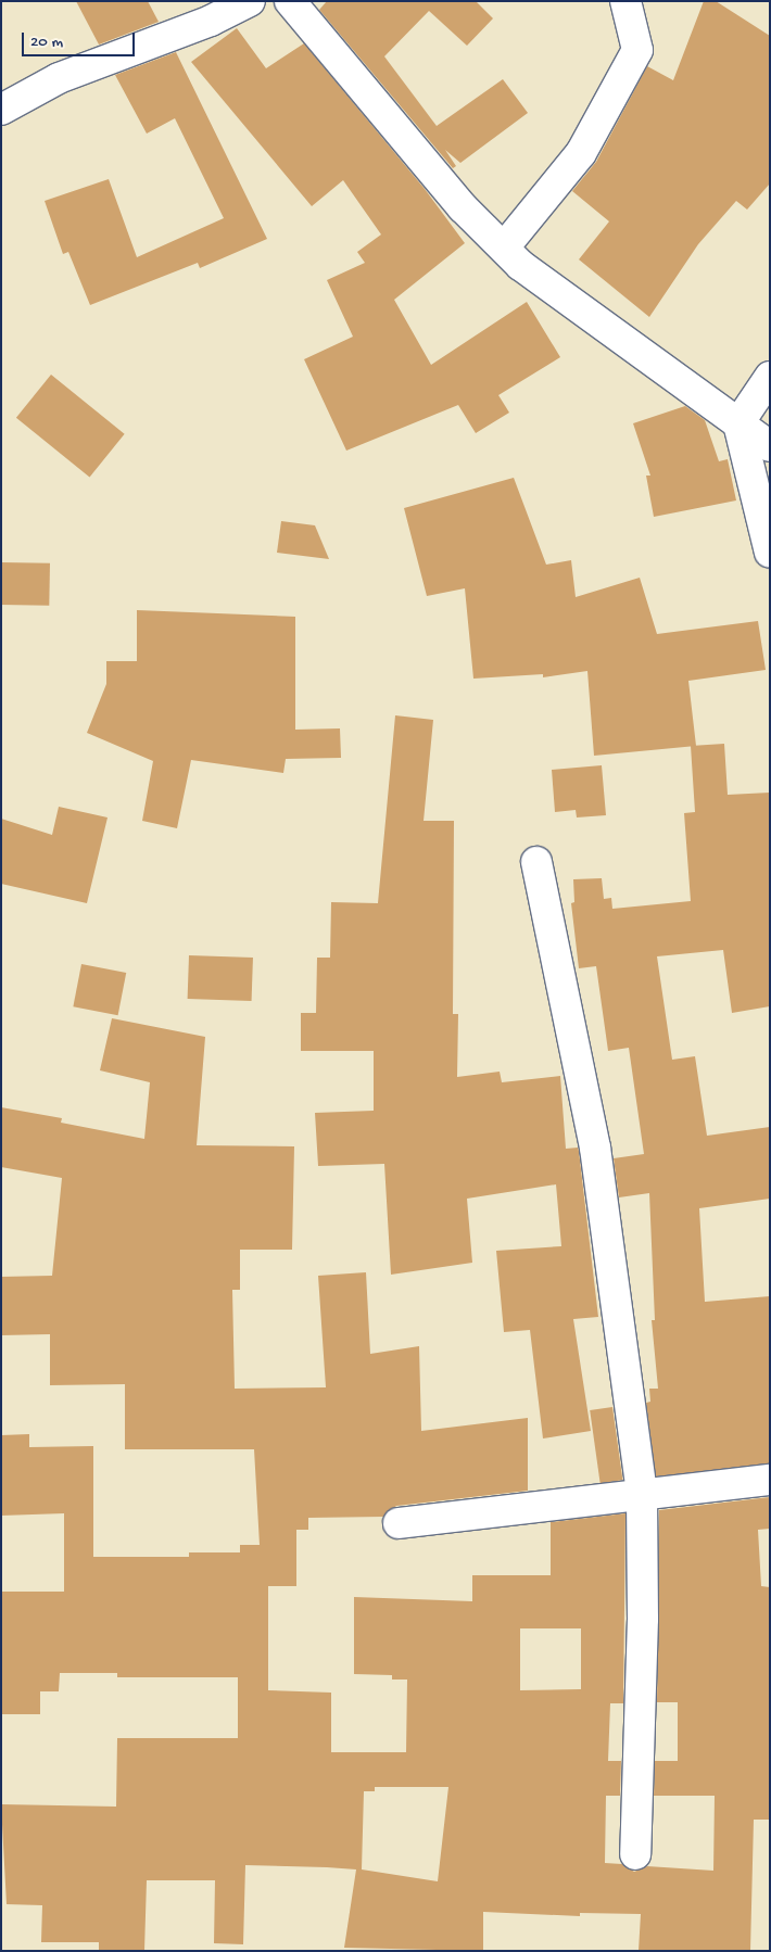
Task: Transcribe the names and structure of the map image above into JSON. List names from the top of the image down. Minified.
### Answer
{"scale_bar":"20 m"}
